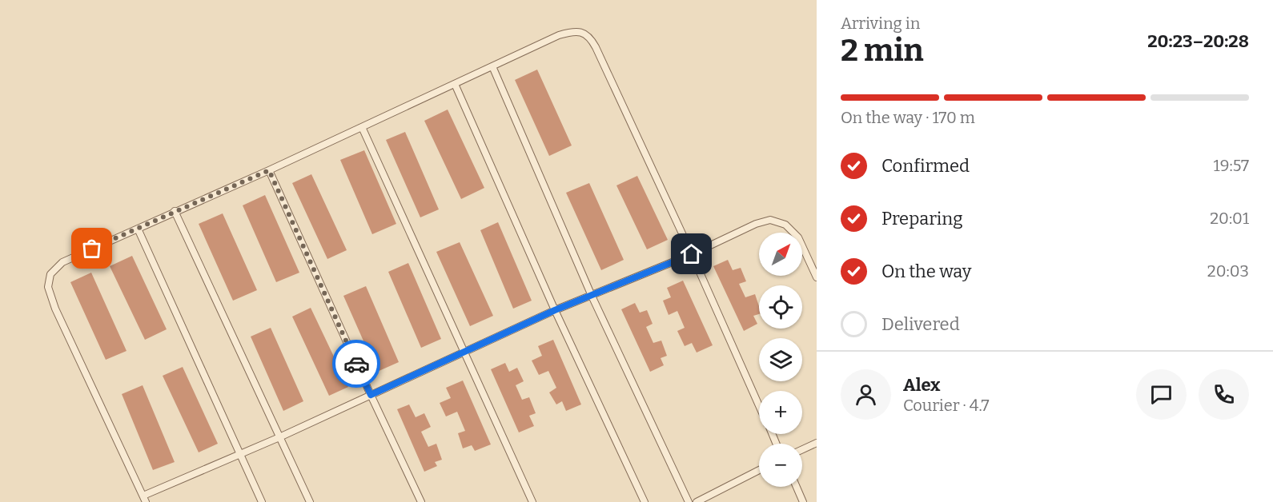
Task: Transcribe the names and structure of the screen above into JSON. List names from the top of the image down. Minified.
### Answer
{"north":"top right","page":{"heading":["2 min","Arriving in","20:23–20:28"],"panel":["Alex","Courier · 4.7"],"bar":"On the way · 170 m","list":[["Confirmed","19:57"],["Preparing","20:01"],["On the way","20:03"],"Delivered"],"map_buttons":["+","−"]}}
